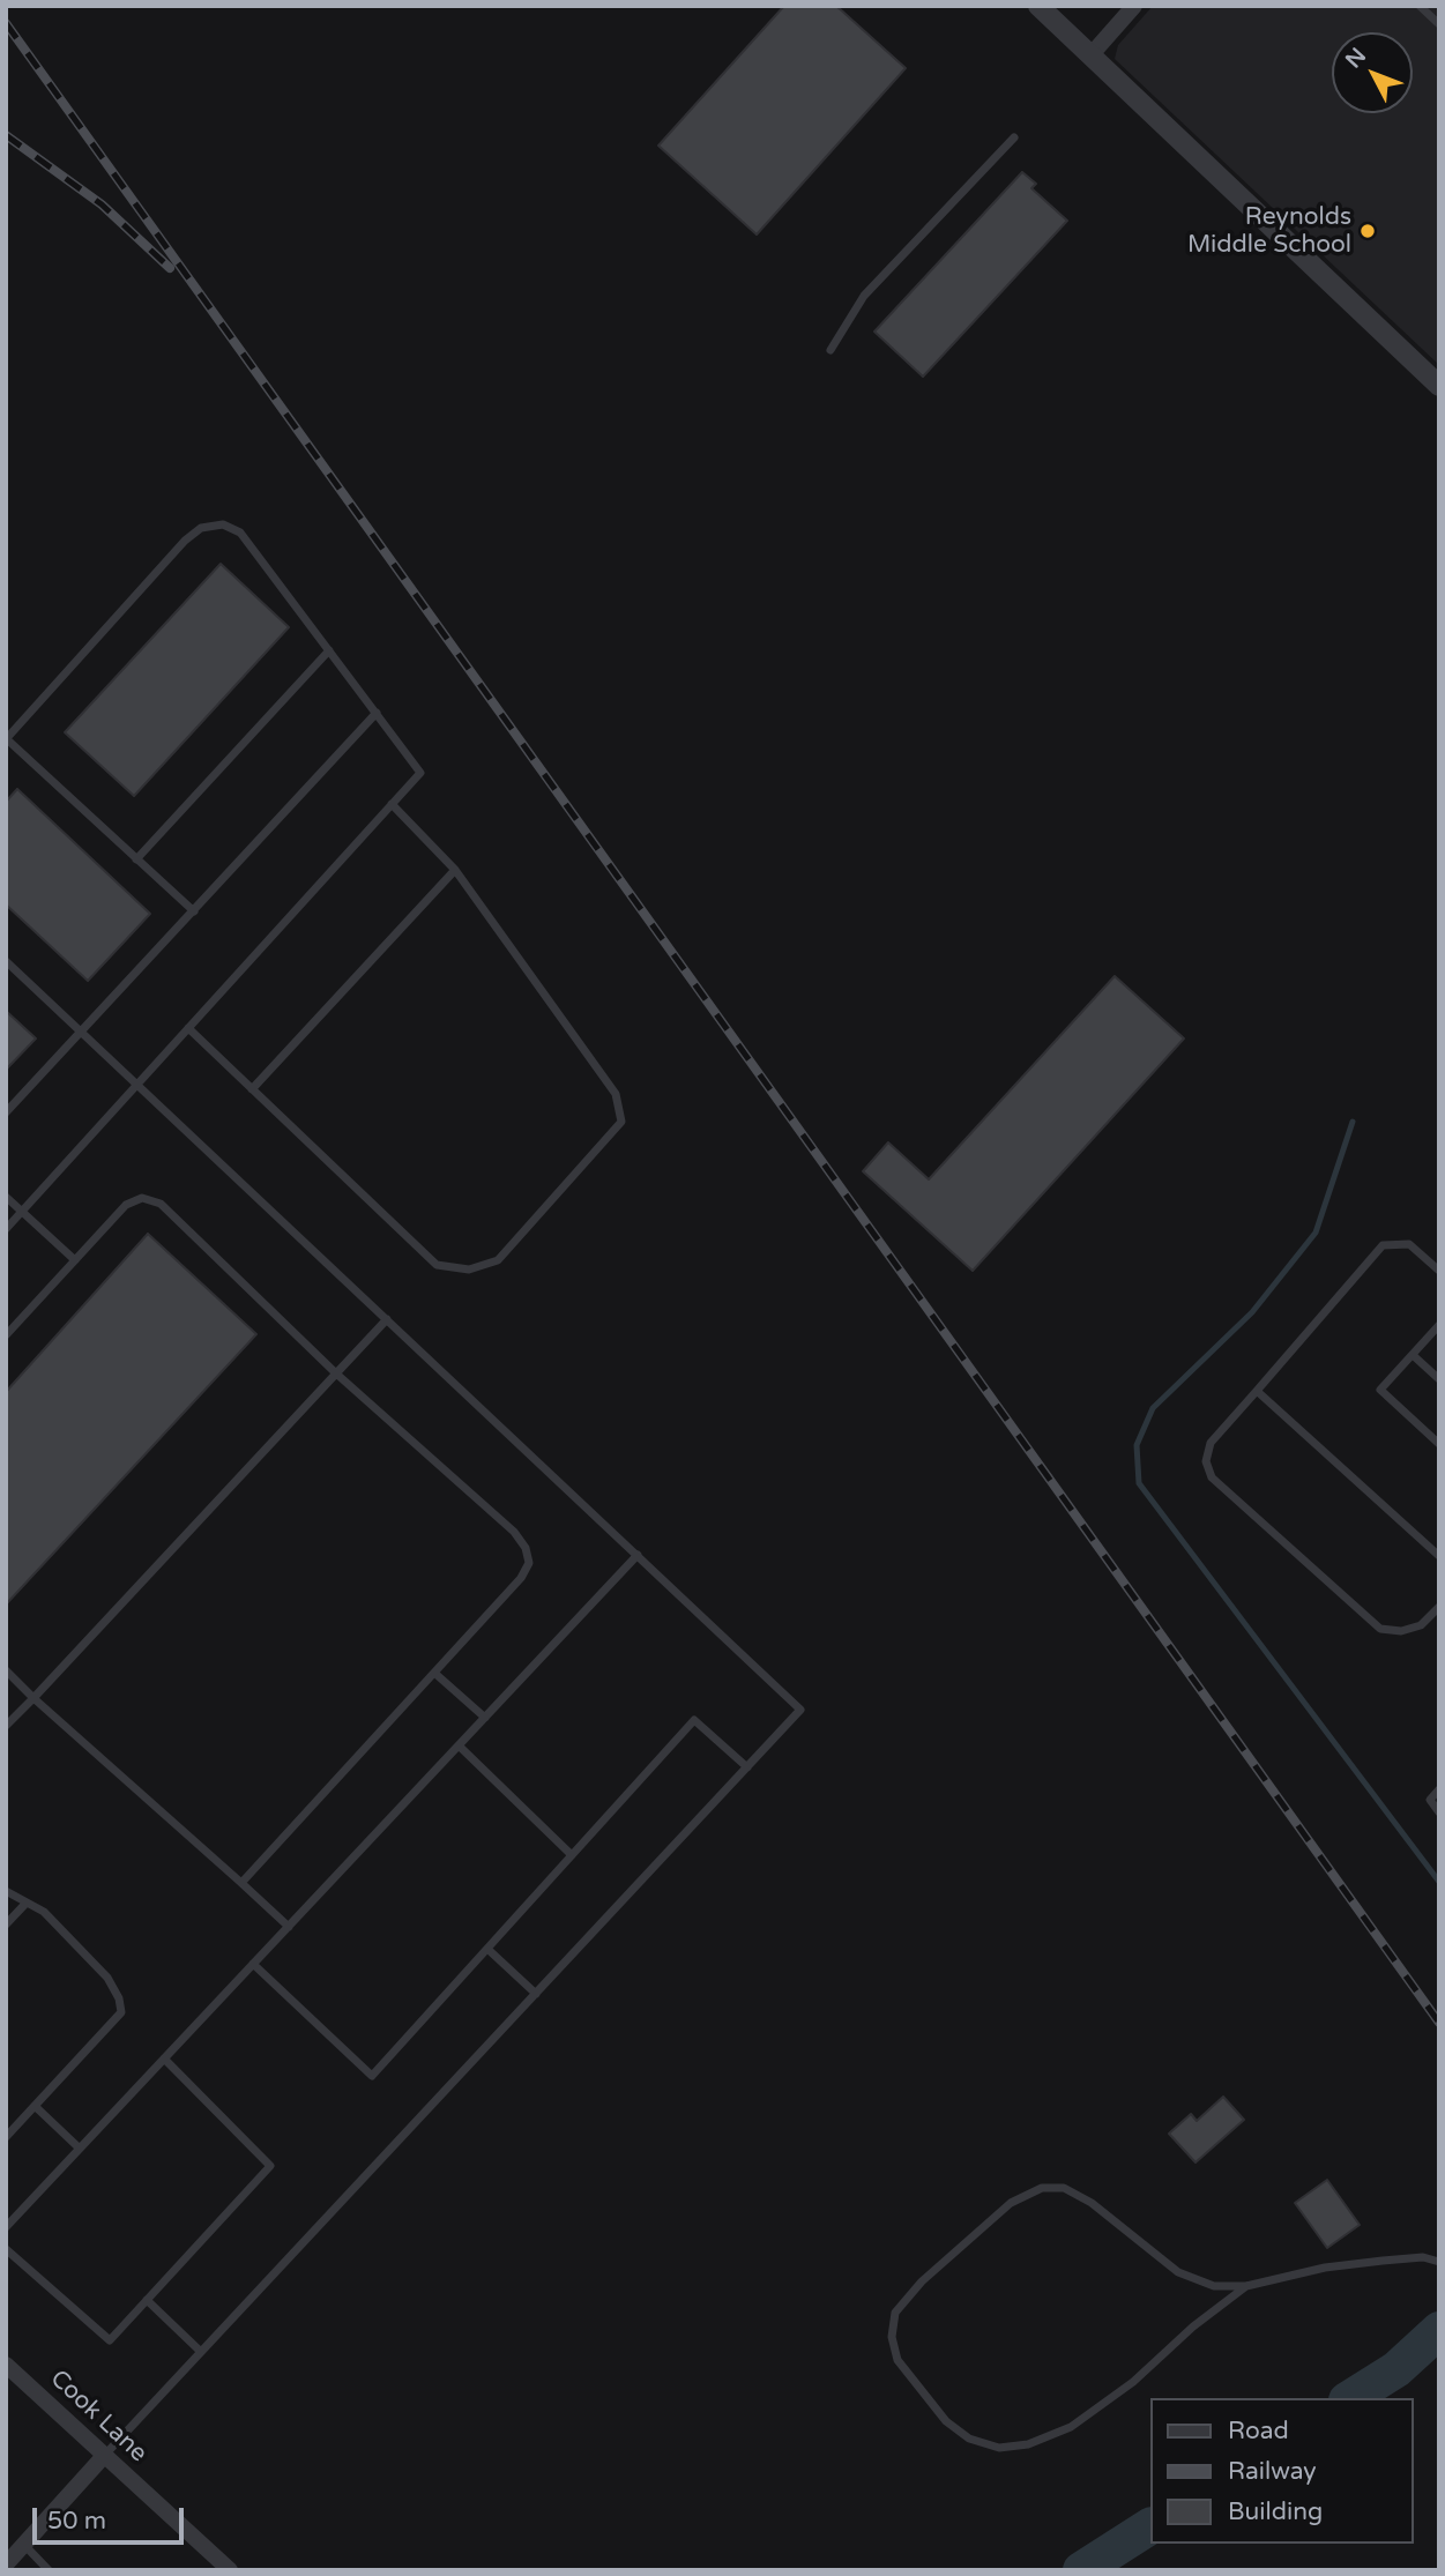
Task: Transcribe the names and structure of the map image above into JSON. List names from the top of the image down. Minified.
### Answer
{"streets":{"street":["Cook Lane"]},"places":["Reynolds Middle School"],"legend":["Road","Railway","Building"],"scale_bar":"50 m","north":"top left"}
